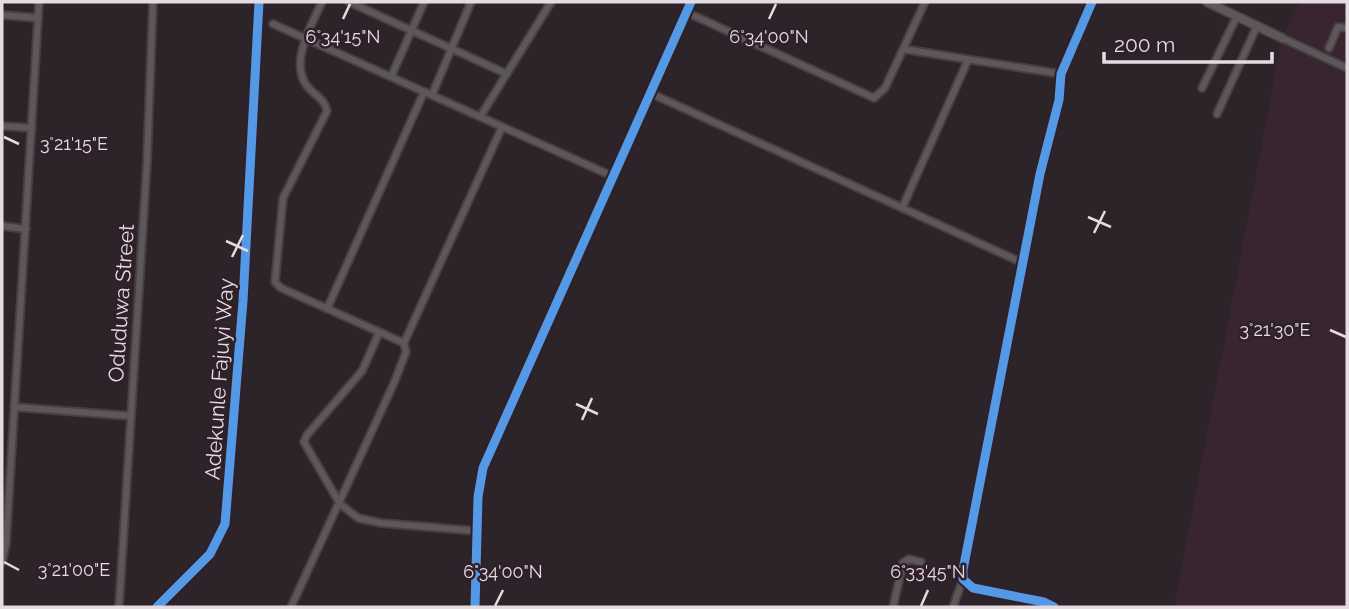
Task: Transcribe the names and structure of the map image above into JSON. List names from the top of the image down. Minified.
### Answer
{"streets":{"street":["Oduduwa Street","Adekunle Fajuyi Way"]},"scale_bar":"200 m","coordinates":["6°34'15\"N","6°34'00\"N","3°21'15\"E","3°21'30\"E","3°21'00\"E","6°33'45\"N"]}
